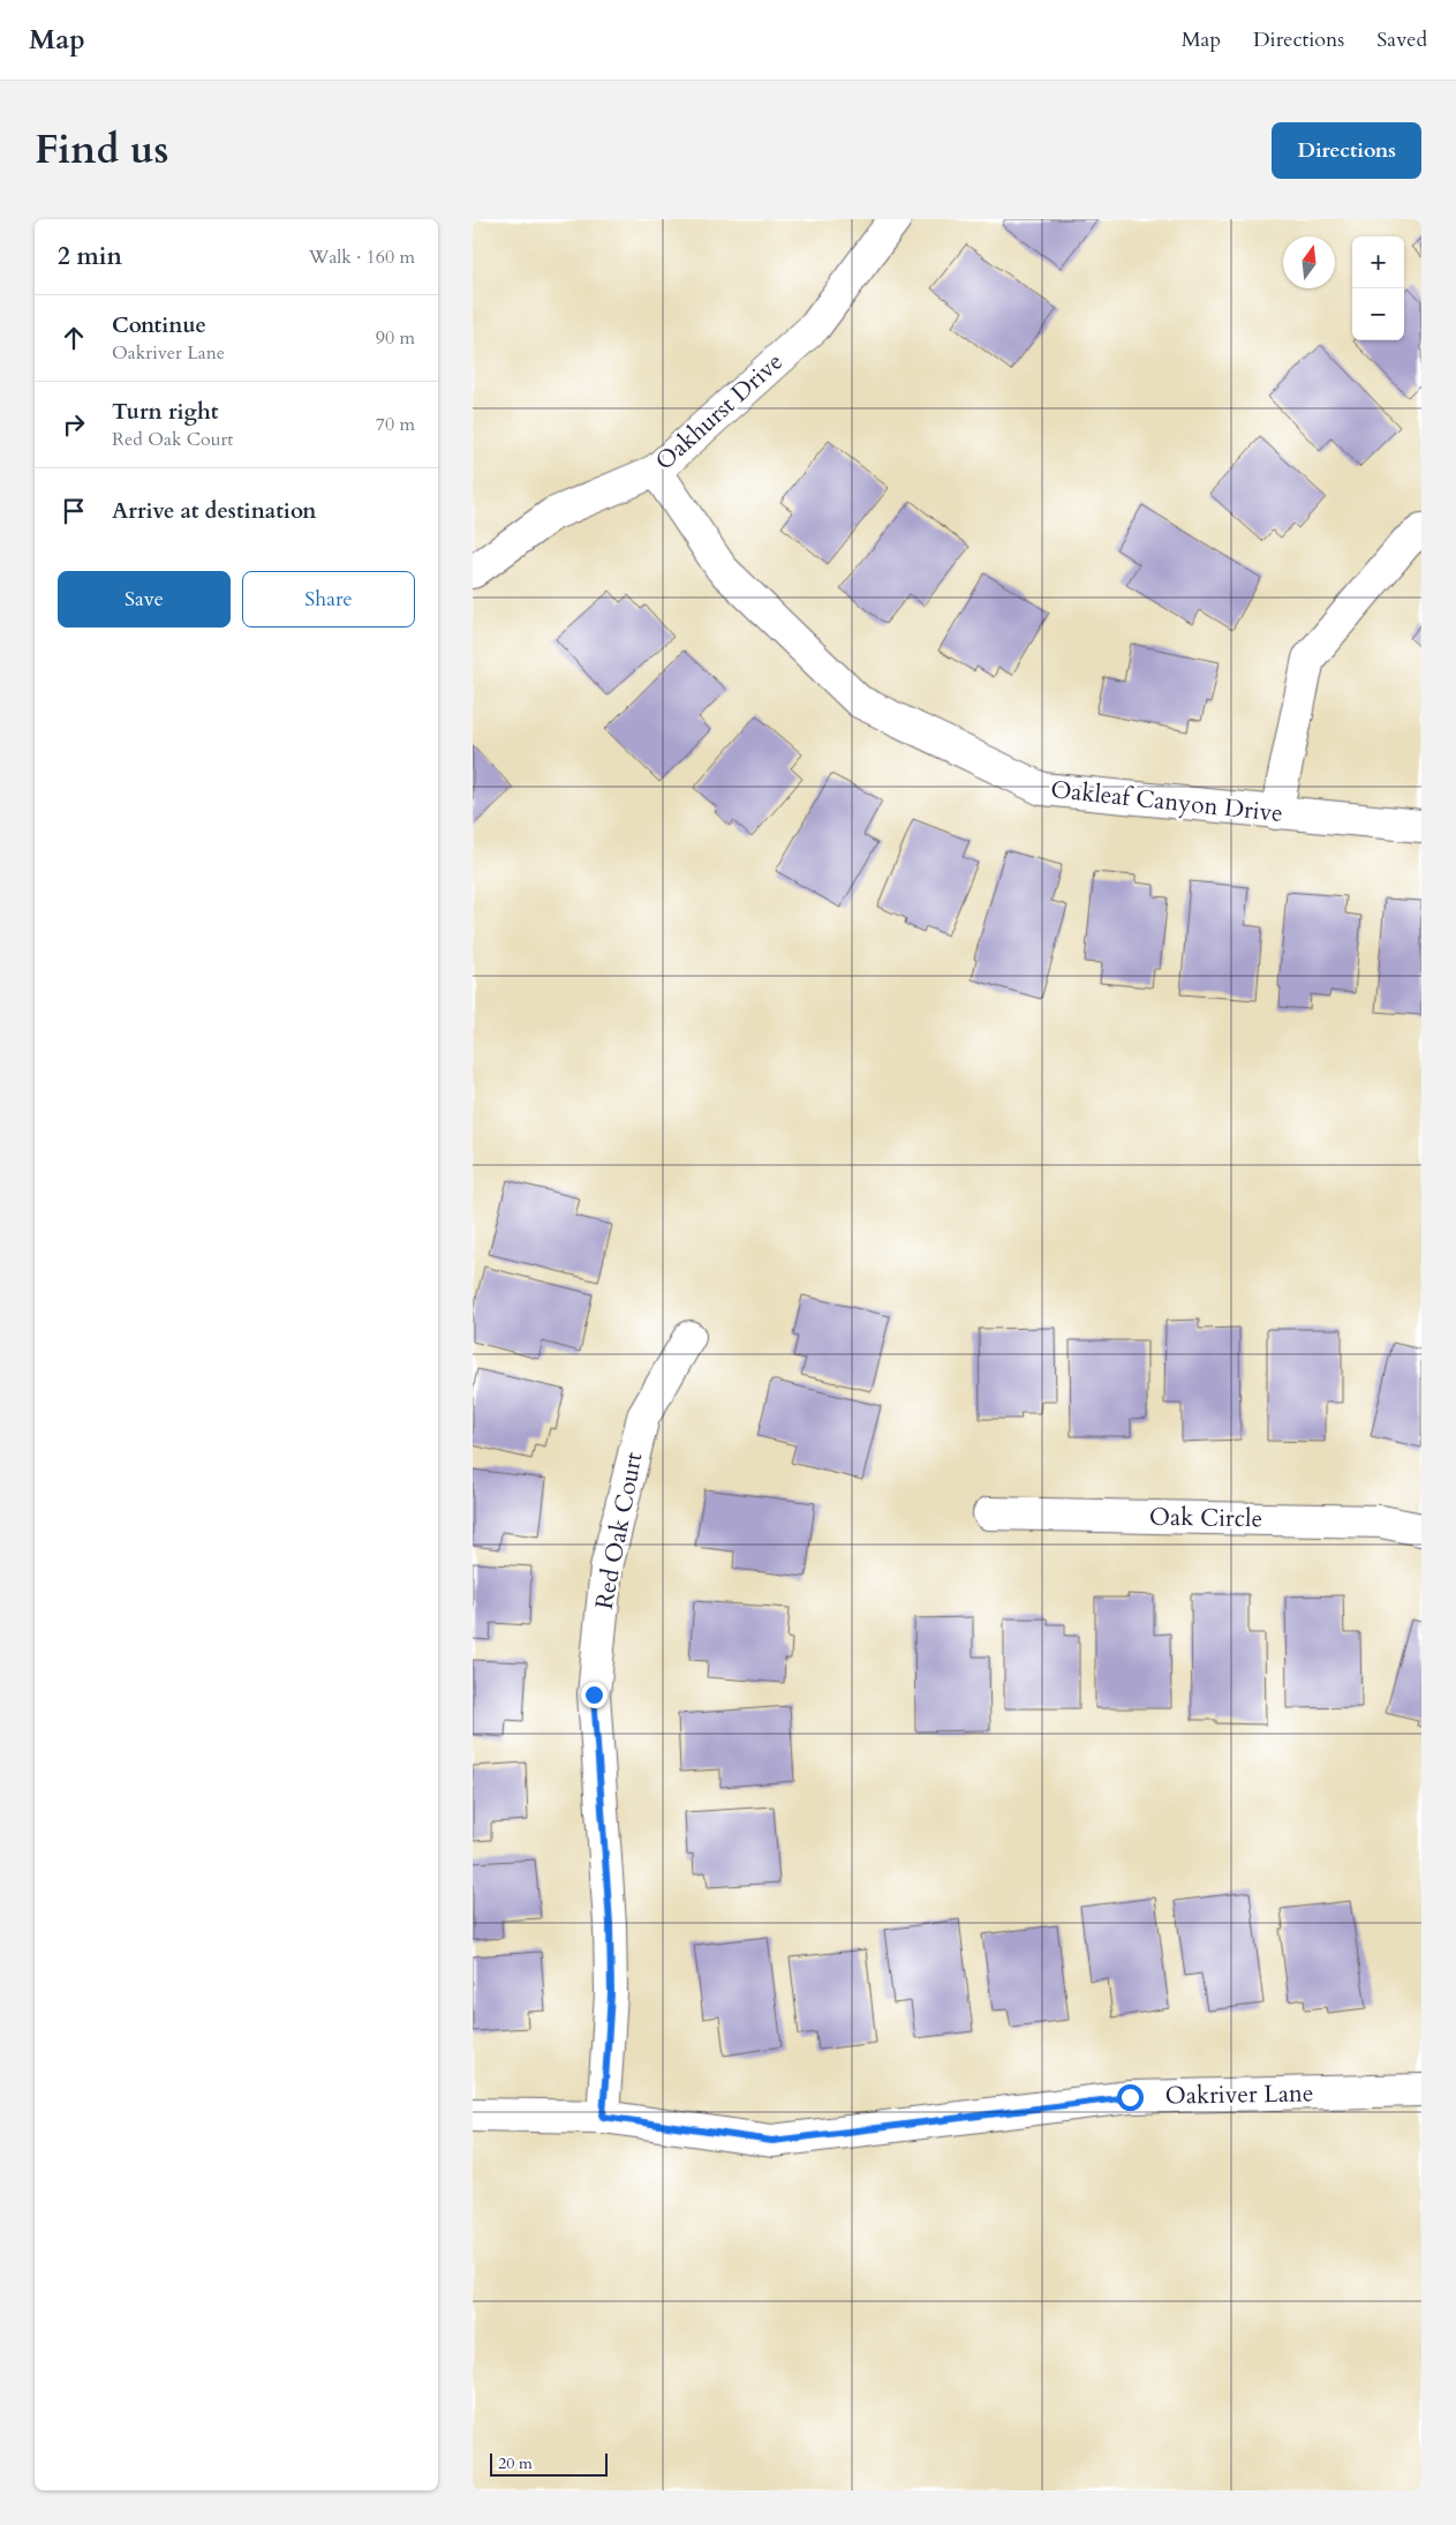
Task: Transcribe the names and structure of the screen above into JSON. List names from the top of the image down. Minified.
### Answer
{"streets":{"street":["Oakhurst Drive","Oakleaf Canyon Drive","Oak Circle","Red Oak Court","Oakriver Lane"]},"crossings":[["Oakhurst Drive","Oakleaf Canyon Drive"],["Red Oak Court","Oakriver Lane"]],"scale_bar":"20 m","north":"top","page":{"header":"Map","nav":["Map","Directions","Saved"],"title":"Find us","buttons":["Directions",["Save","Share"]],"heading":["2 min","Walk · 160 m"],"map_buttons":["+","−"],"list":[["Continue","Oakriver Lane","90 m"],["Turn right","Red Oak Court","70 m"],"Arrive at destination"],"scale":"20 m"}}
